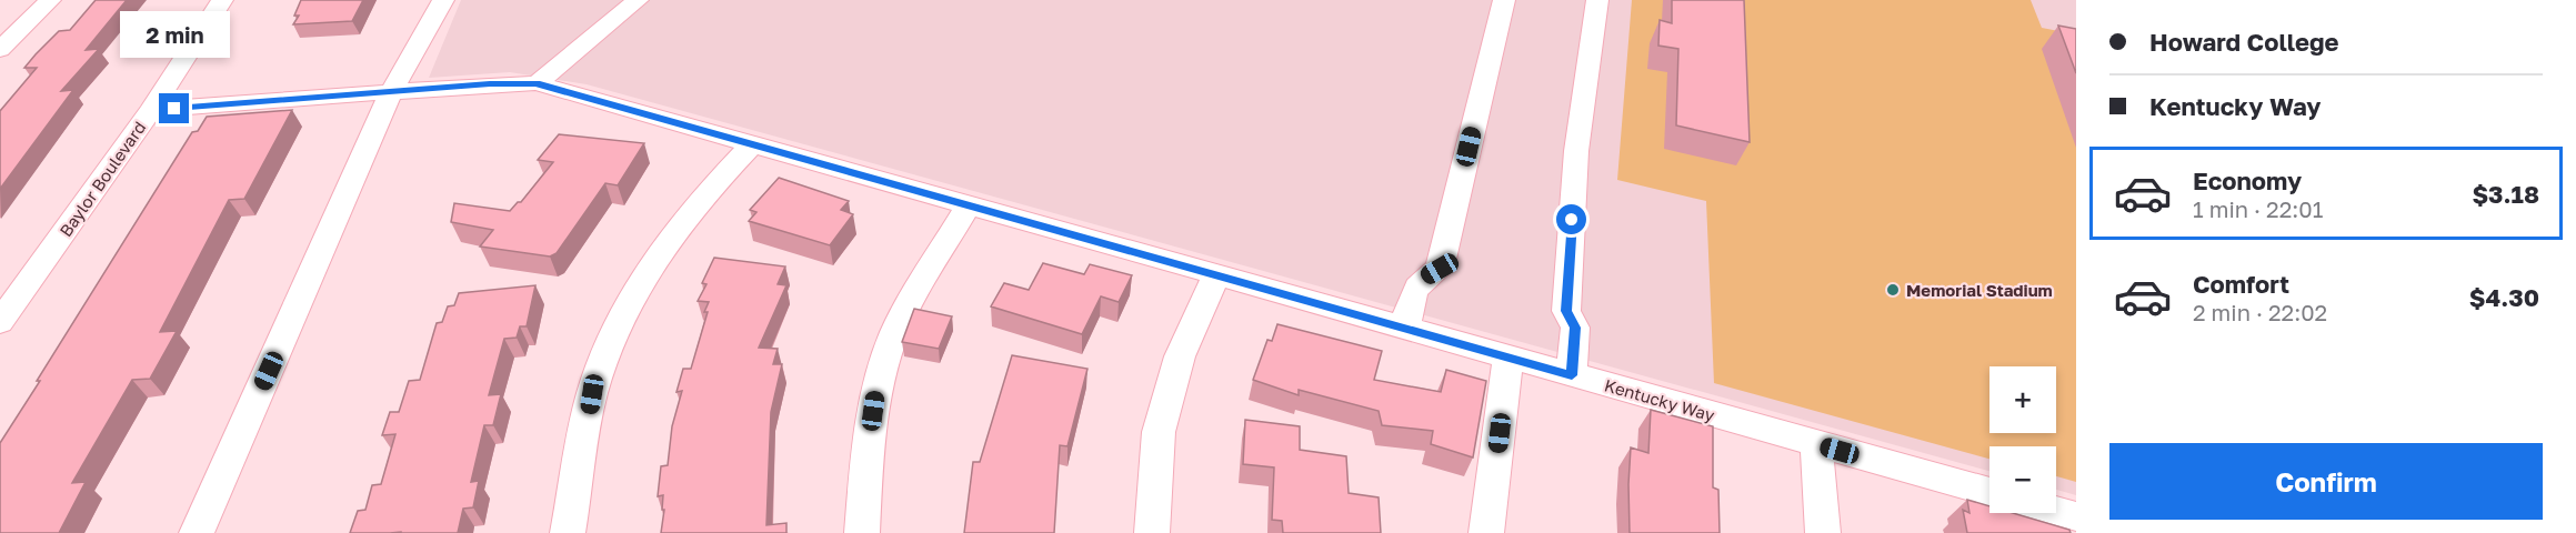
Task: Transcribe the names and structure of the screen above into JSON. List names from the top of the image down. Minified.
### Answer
{"streets":{"street":["Baylor Boulevard","Kentucky Way"]},"crossings":[["Baylor Boulevard","Kentucky Way"]],"places":["Memorial Stadium"],"page":{"banner":["Howard College","Kentucky Way"],"bubble":"2 min","list":[{"name":"Economy","note":"1 min · 22:01","value":"$3.18"},{"name":"Comfort","note":"2 min · 22:02","value":"$4.30"}],"map_buttons":["+","−"],"buttons":"Confirm"}}
